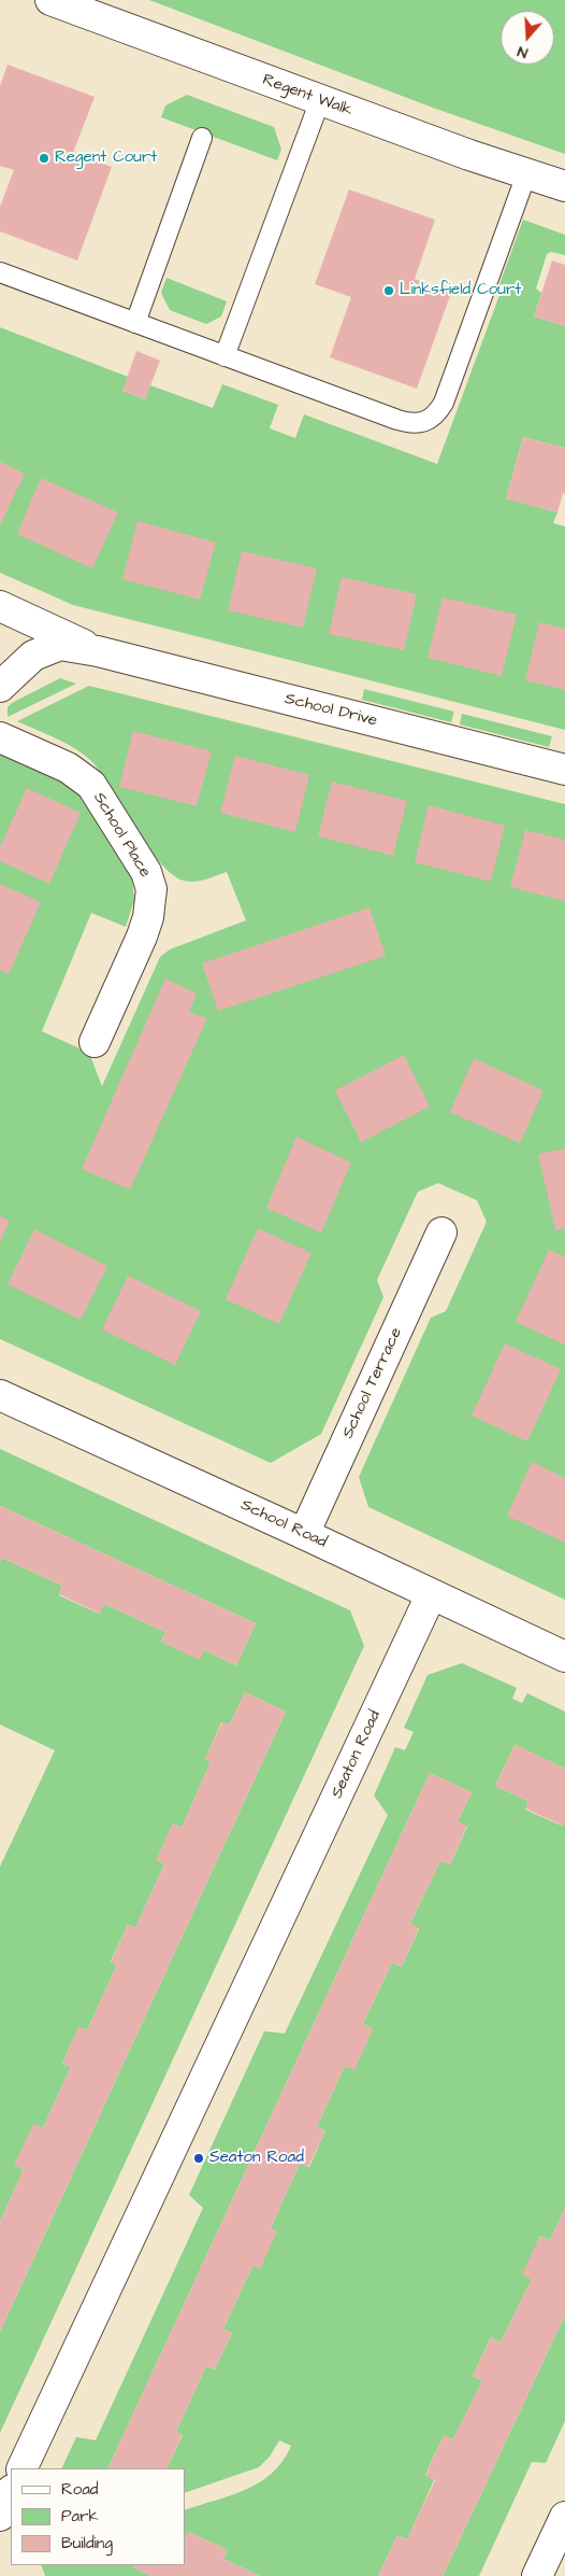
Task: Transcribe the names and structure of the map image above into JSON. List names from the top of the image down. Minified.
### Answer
{"streets":{"street":["Regent Walk","School Drive","School Place","School Terrace","School Road","Seaton Road"]},"crossings":[["School Terrace","School Road"],["School Road","Seaton Road"]],"places":["Regent Court","Linksfield Court","Seaton Road"],"legend":["Road","Park","Building"],"north":"bottom"}
